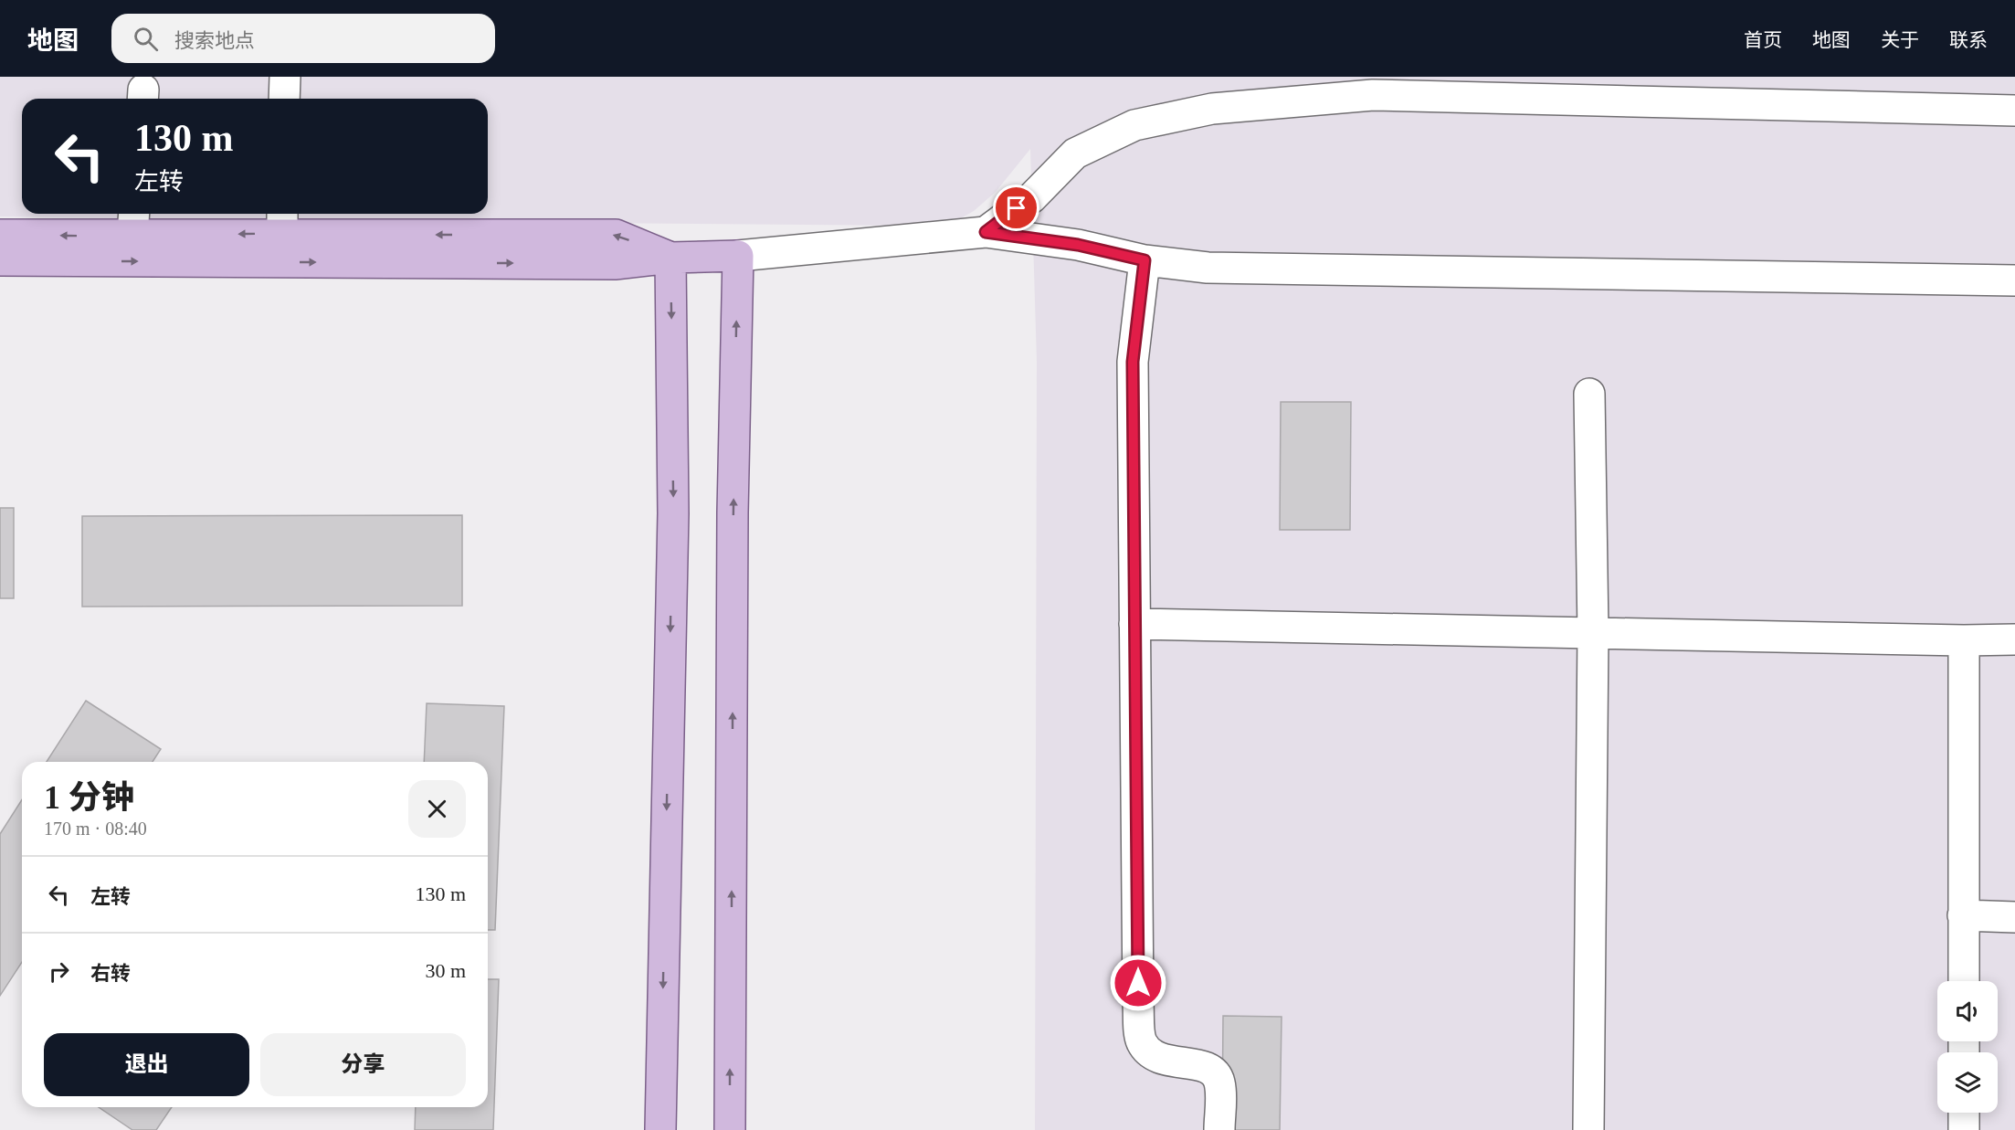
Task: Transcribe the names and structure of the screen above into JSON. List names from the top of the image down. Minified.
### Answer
{"page":{"header":"地图","search":"搜索地点","nav":["首页","地图","关于","联系"],"turn":["130 m","左转"],"heading":["1 分钟","170 m · 08:40"],"list":[{"name":"左转","value":"130 m"},{"name":"右转","value":"30 m"}],"buttons":["退出","分享"]}}
